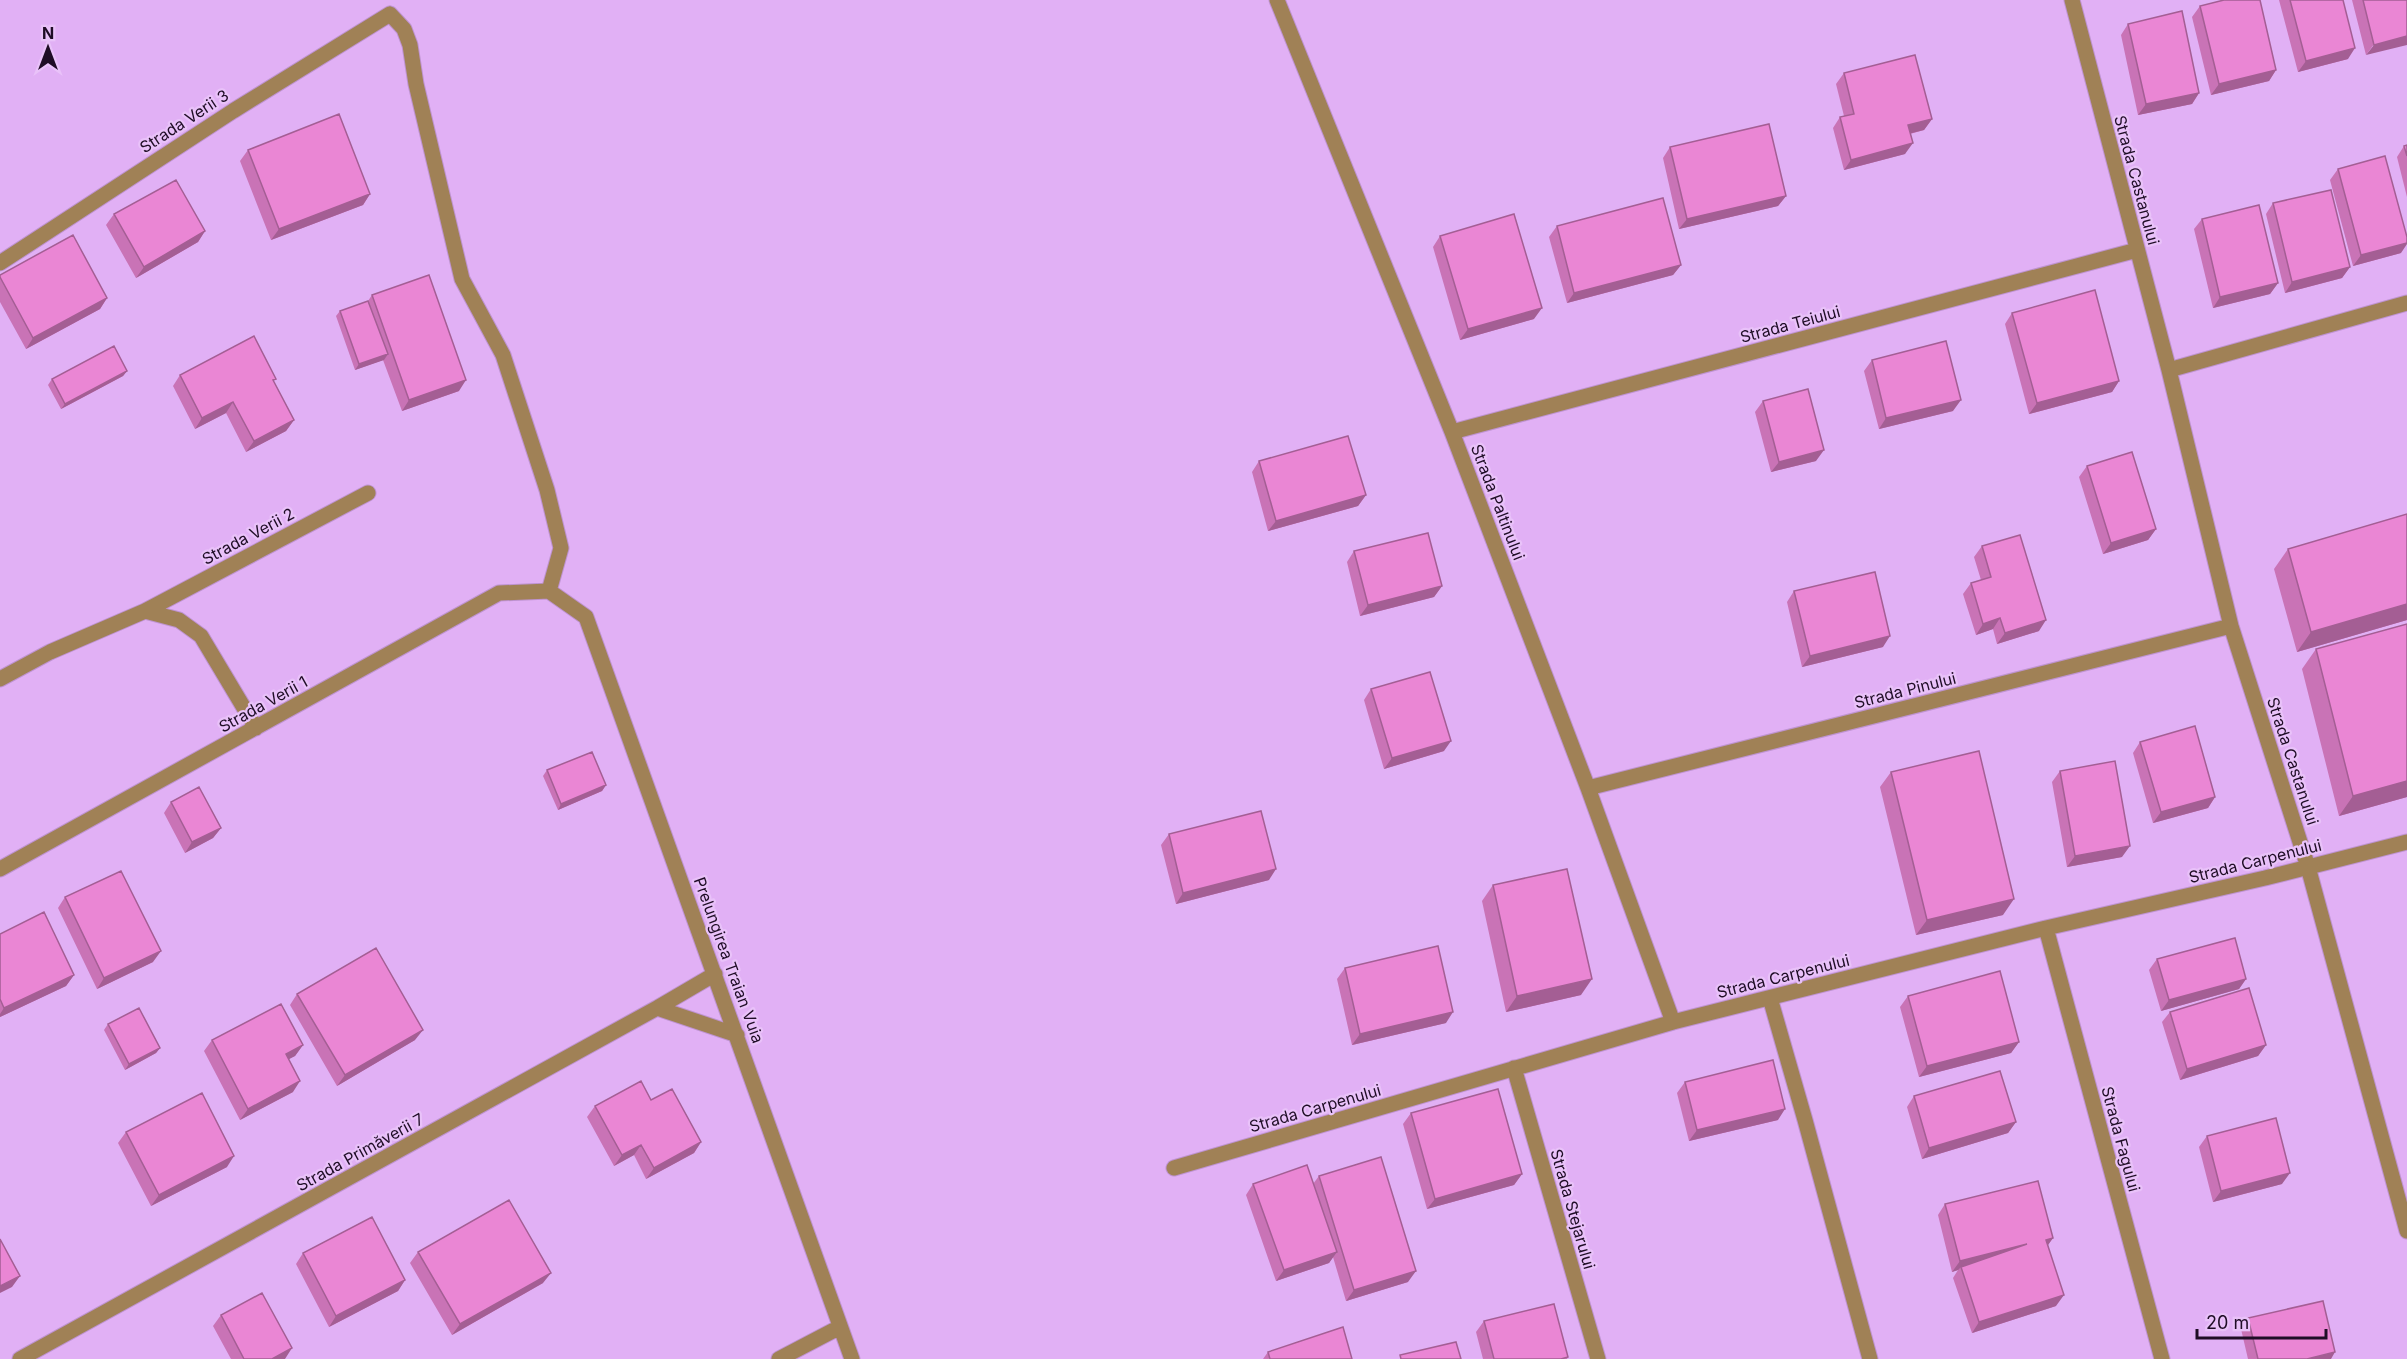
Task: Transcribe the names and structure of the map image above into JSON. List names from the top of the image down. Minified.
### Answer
{"streets":{"street":["Strada Verii 3","Strada Castanului","Strada Teiului","Strada Paltinului","Strada Verii 2","Strada Pinului","Strada Verii 1","Strada Carpenului","Prelungirea Traian Vuia","Strada Fagului","Strada Primăverii 7","Strada Stejarului"]},"crossings":[["Strada Castanului","Strada Teiului"],["Strada Castanului","Strada Pinului"],["Strada Castanului","Strada Carpenului"],["Strada Teiului","Strada Paltinului"],["Strada Paltinului","Strada Pinului"],["Strada Paltinului","Strada Carpenului"],["Strada Verii 1","Prelungirea Traian Vuia"],["Strada Carpenului","Strada Fagului"],["Strada Carpenului","Strada Stejarului"],["Prelungirea Traian Vuia","Strada Primăverii 7"]],"scale_bar":"20 m","north":"top"}
